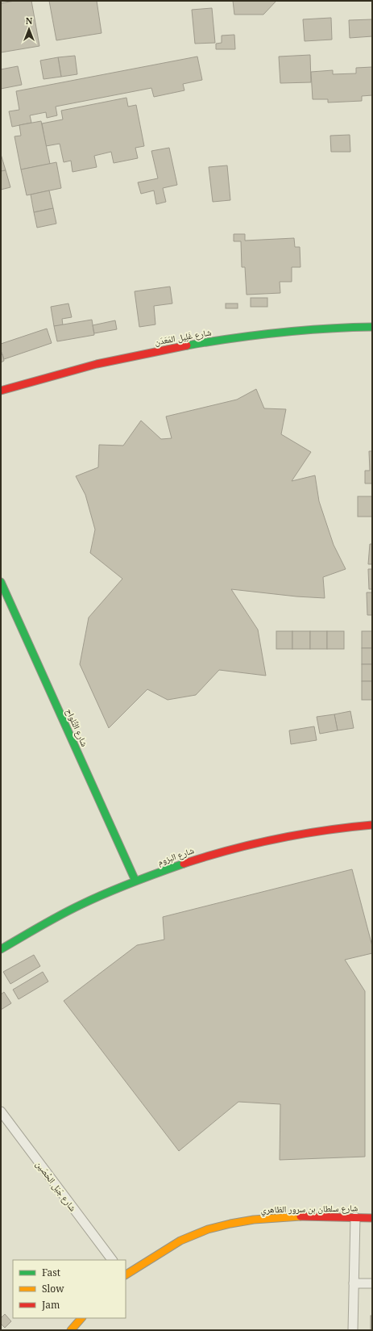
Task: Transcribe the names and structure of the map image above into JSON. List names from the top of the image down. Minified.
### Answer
{"streets":{"street":["شارع غَلِيل المَعَدَن","شارع التِّلواح","شارع البزوم","شارع سلطان بن سرور الظاهري"],"lane":["شارع جَبَل الحُصَين"]},"crossings":[["شارع التِّلواح","شارع البزوم"]],"legend":["Fast","Slow","Jam"],"north":"top"}
